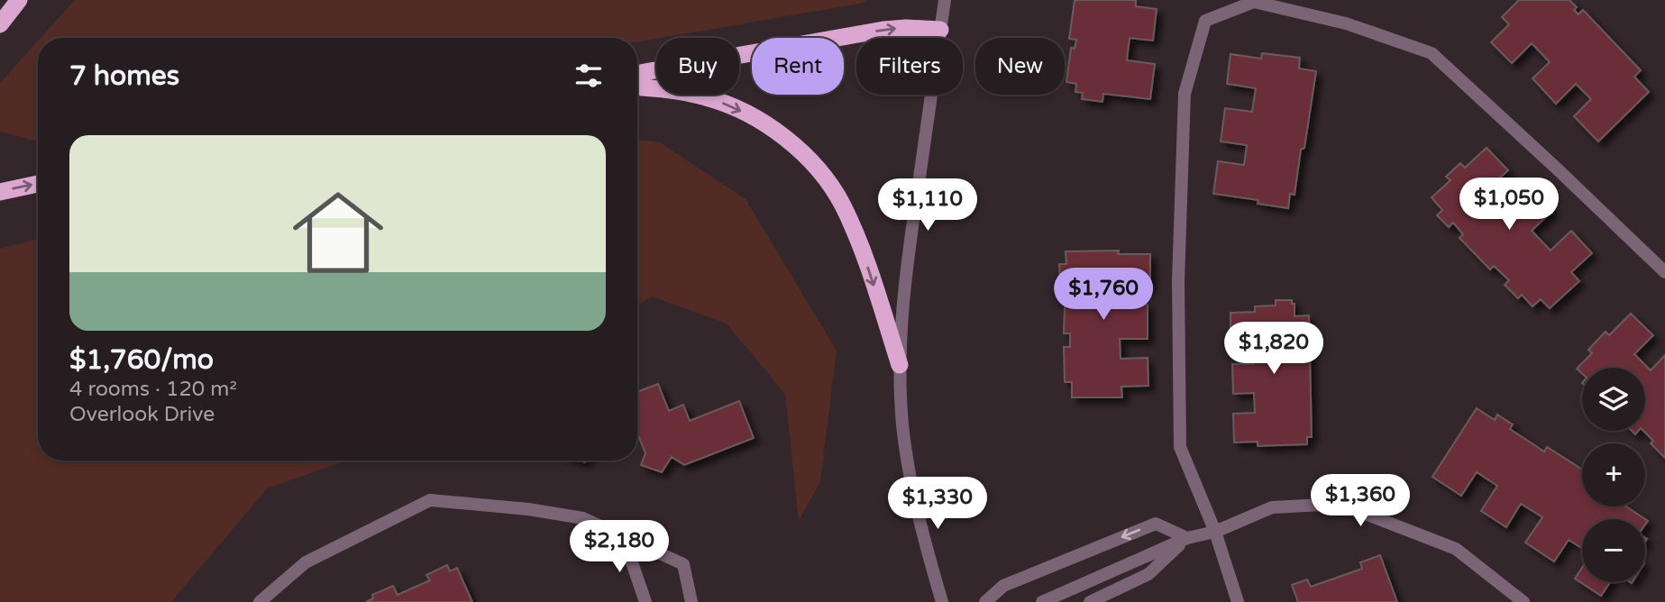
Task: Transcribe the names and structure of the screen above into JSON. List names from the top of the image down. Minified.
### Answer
{"page":{"chip":["Buy","Rent","Filters","New"],"heading":"7 homes","list":[{"name":"$1,760/mo","note":"4 rooms · 120 m² · Overlook Drive"}],"price":["$1,050","$1,110","$1,760","$1,820","$1,360","$1,330","$2,180"],"map_buttons":["+","−"]}}
